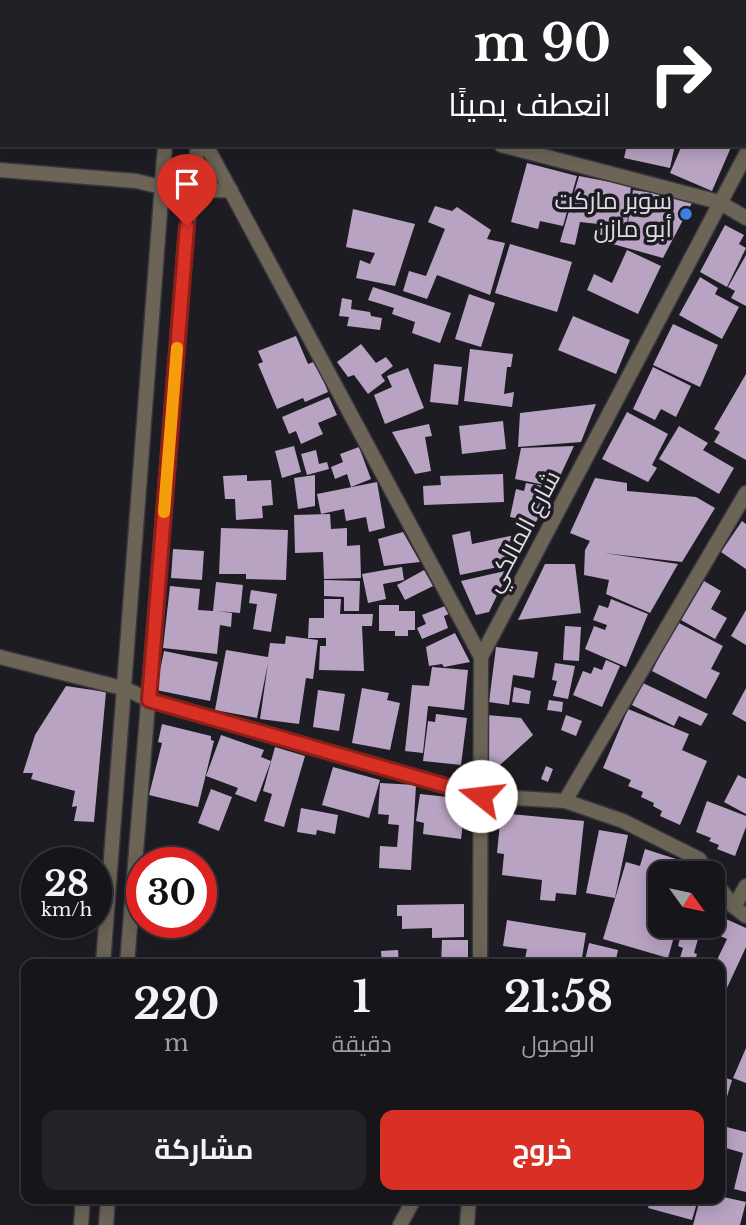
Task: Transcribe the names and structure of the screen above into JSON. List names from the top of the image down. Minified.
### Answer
{"streets":{"street":["شارع المالكي"]},"places":["سوبر ماركت أبو مازن"],"north":"bottom right","page":{"turn":["90 m","انعطف يمينًا"],"speed":"28 km/h","limit":"30","eta":["21:58","الوصول","1","دقيقة","220","m"],"buttons":["خروج","مشاركة"]}}
